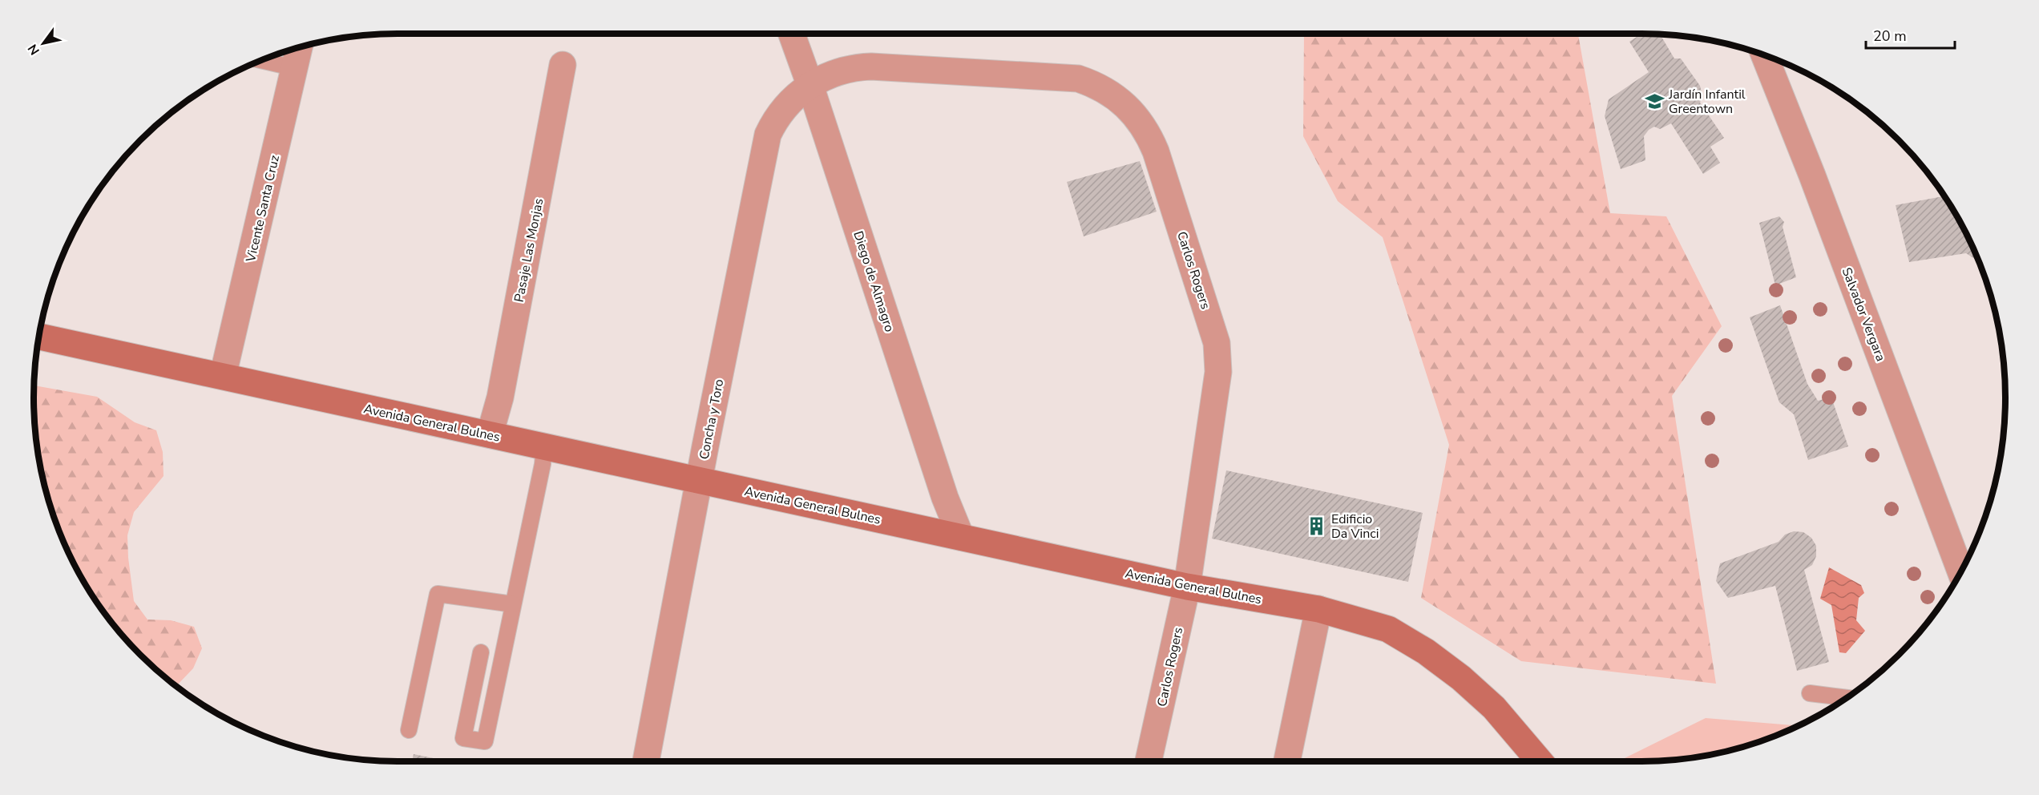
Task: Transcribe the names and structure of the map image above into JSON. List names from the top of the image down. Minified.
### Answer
{"streets":{"street":["Vicente Santa Cruz","Pasaje Las Monjas","Carlos Rogers","Diego de Almagro","Salvador Vergara","Concha y Toro","Avenida General Bulnes"]},"crossings":[["Vicente Santa Cruz","Avenida General Bulnes"],["Pasaje Las Monjas","Avenida General Bulnes"],["Carlos Rogers","Diego de Almagro"],["Carlos Rogers","Concha y Toro"],["Carlos Rogers","Avenida General Bulnes"],["Diego de Almagro","Concha y Toro"],["Diego de Almagro","Avenida General Bulnes"],["Concha y Toro","Avenida General Bulnes"]],"places":{"school or university":["Jardín Infantil Greentown"],"building":["Edificio Da Vinci"]},"scale_bar":"20 m","north":"bottom left"}
